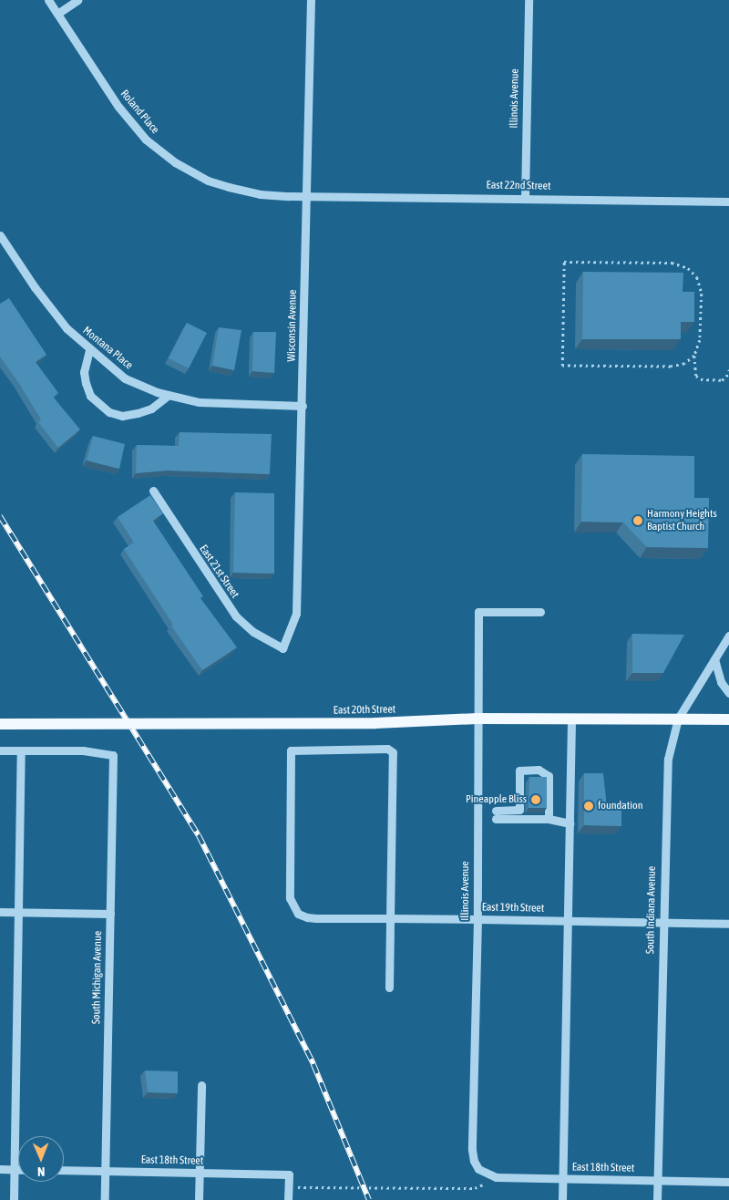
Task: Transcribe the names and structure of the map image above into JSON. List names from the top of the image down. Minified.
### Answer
{"streets":{"main road":["East 20th Street"],"street":["Illinois Avenue","Roland Place","East 22nd Street","Wisconsin Avenue","Montana Place","East 21st Street","East 19th Street","South Indiana Avenue","South Michigan Avenue","East 18th Street"]},"crossings":[["Illinois Avenue","East 22nd Street"],["Illinois Avenue","East 20th Street"],["Illinois Avenue","East 19th Street"],["Illinois Avenue","East 18th Street"],["Roland Place","East 22nd Street"],["Roland Place","Wisconsin Avenue"],["East 22nd Street","Wisconsin Avenue"],["Wisconsin Avenue","Montana Place"],["Wisconsin Avenue","East 21st Street"],["East 20th Street","South Indiana Avenue"],["East 19th Street","South Indiana Avenue"],["South Indiana Avenue","East 18th Street"],["South Michigan Avenue","East 18th Street"]],"places":["Harmony Heights Baptist Church","Pineapple Bliss","foundation"],"north":"bottom"}
